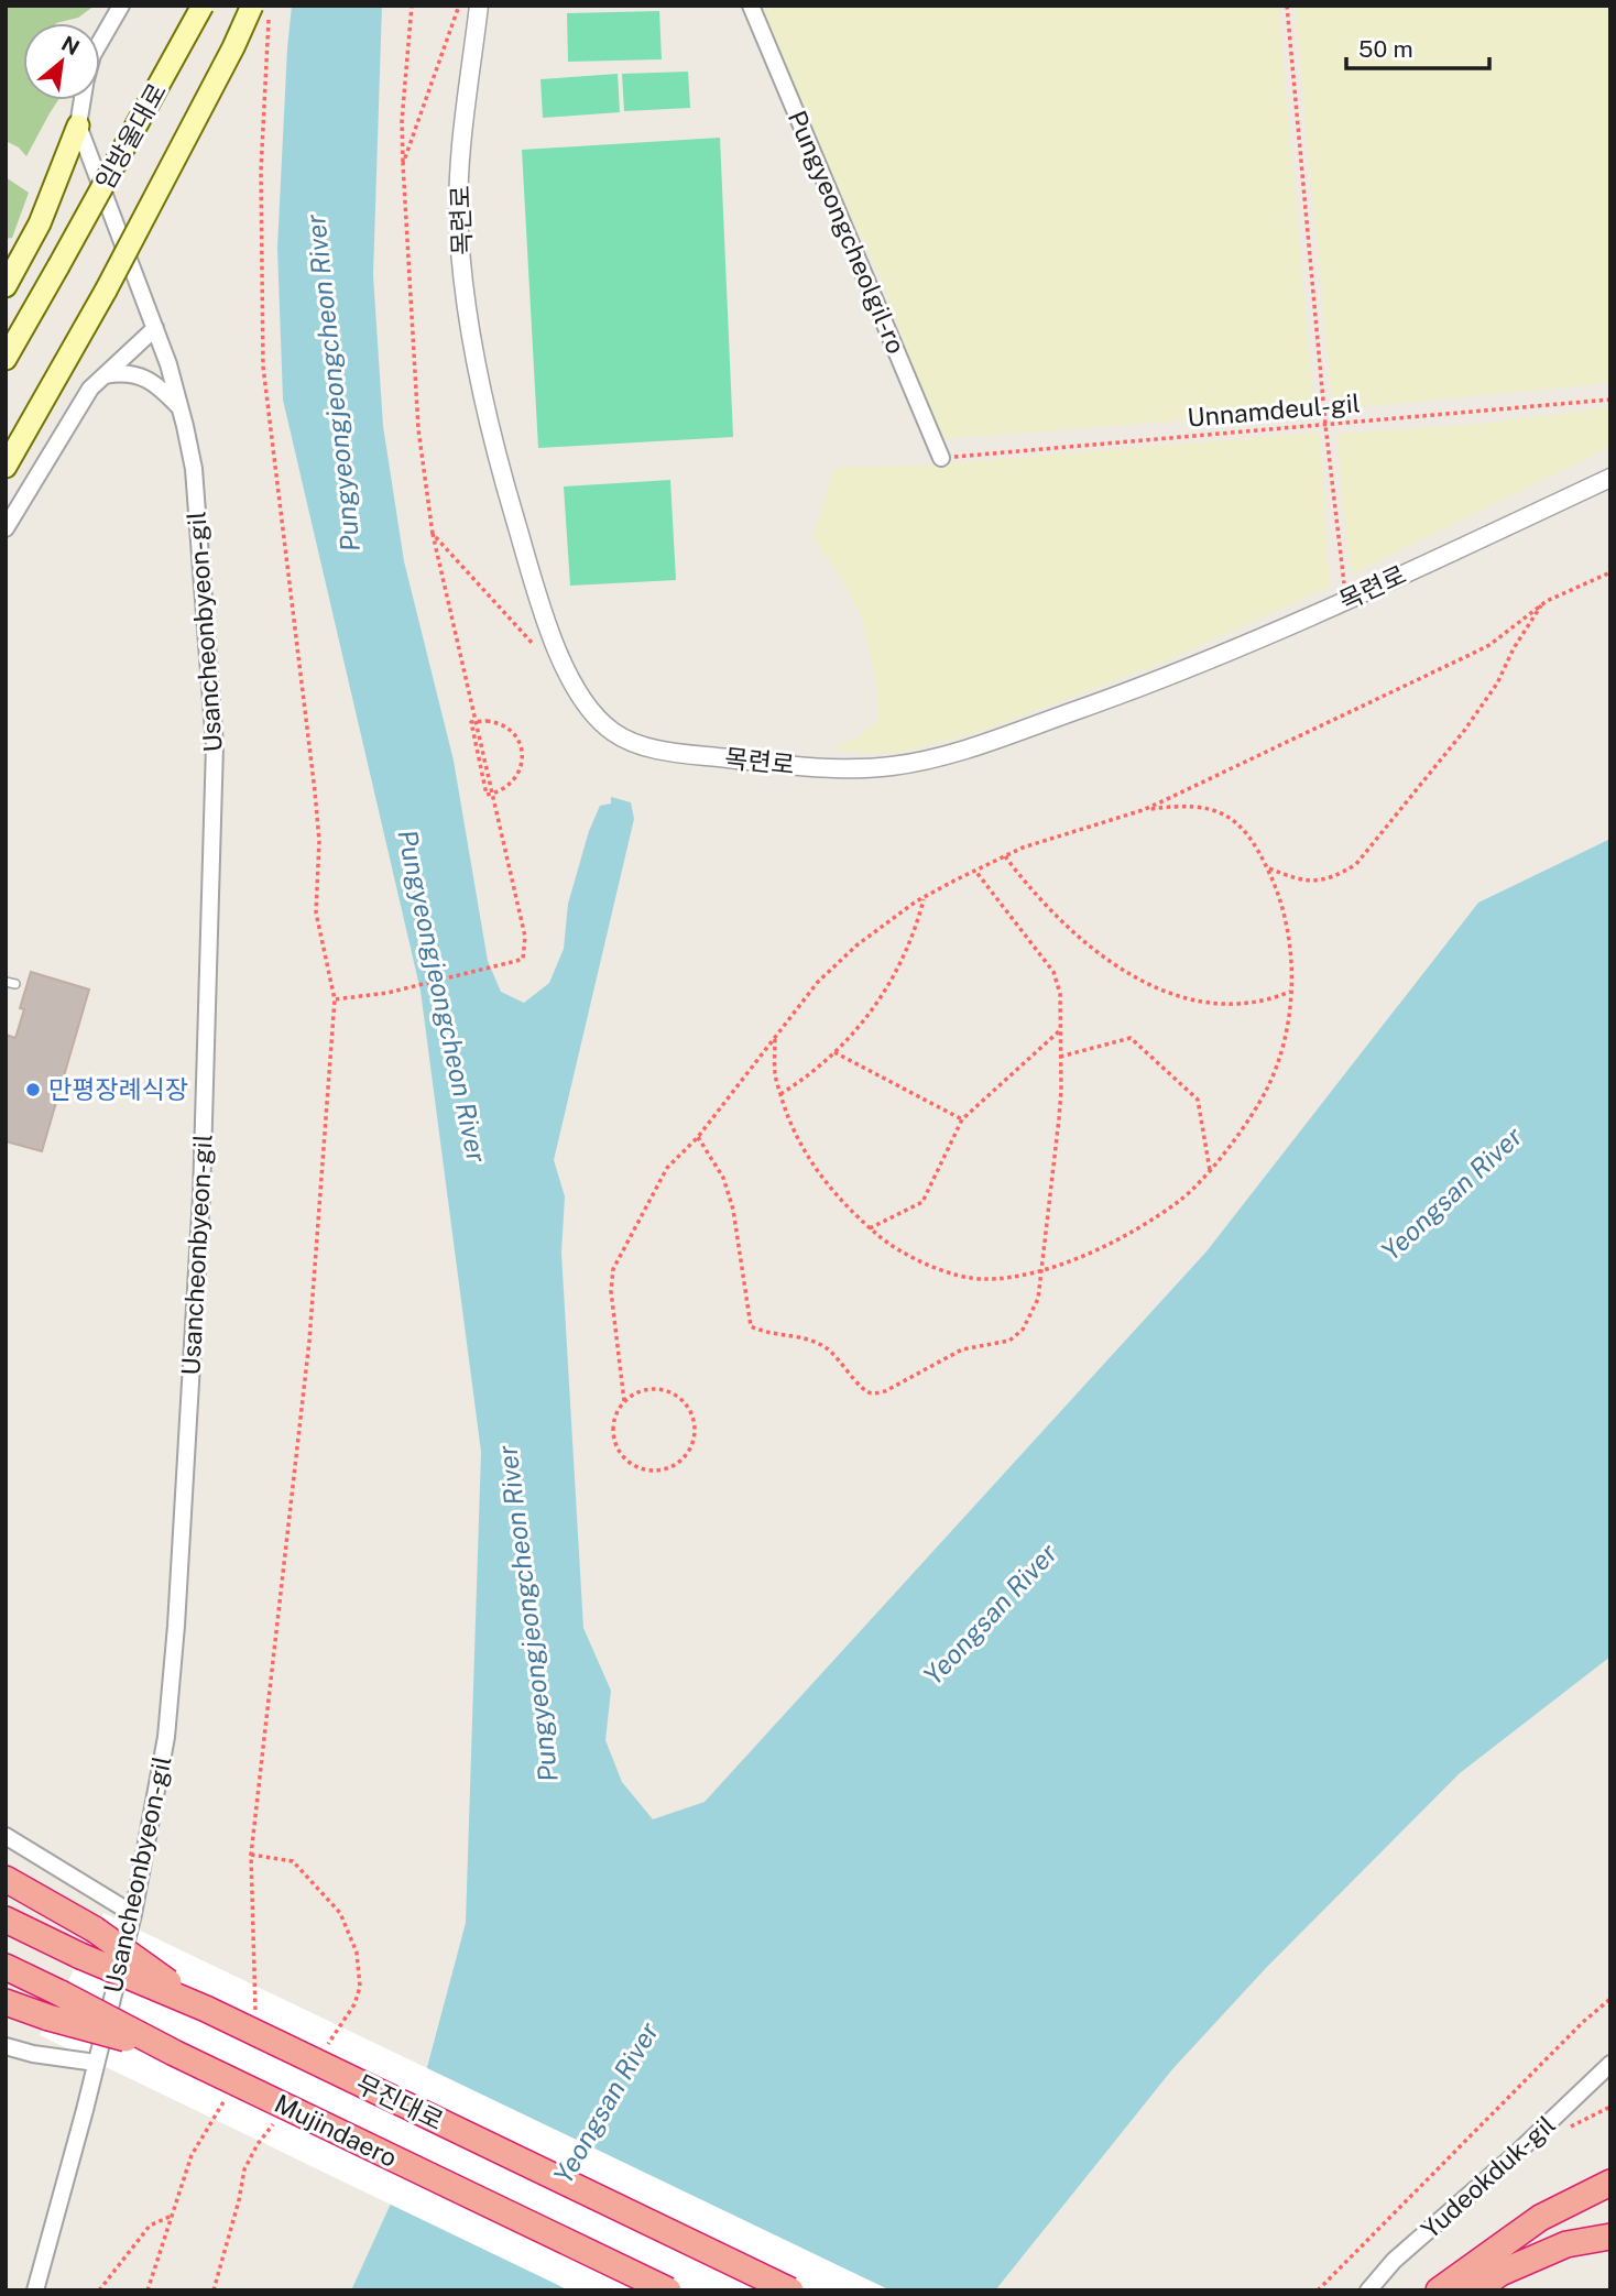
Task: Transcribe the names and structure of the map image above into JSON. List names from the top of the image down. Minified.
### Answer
{"streets":{"highway":["무진대로","Mujindaero"],"main road":["임방울대로"],"street":["목련로","Pungyeongcheolgil-ro","Usancheonbyeon-gil","Yudeokduk-gil"],"path":["Unnamdeul-gil"]},"crossings":[["Pungyeongcheolgil-ro","Unnamdeul-gil"]],"water":["Pungyeongjeongcheon River","Yeongsan River"],"places":["만평장례식장"],"scale_bar":"50 m","north":"top right"}
